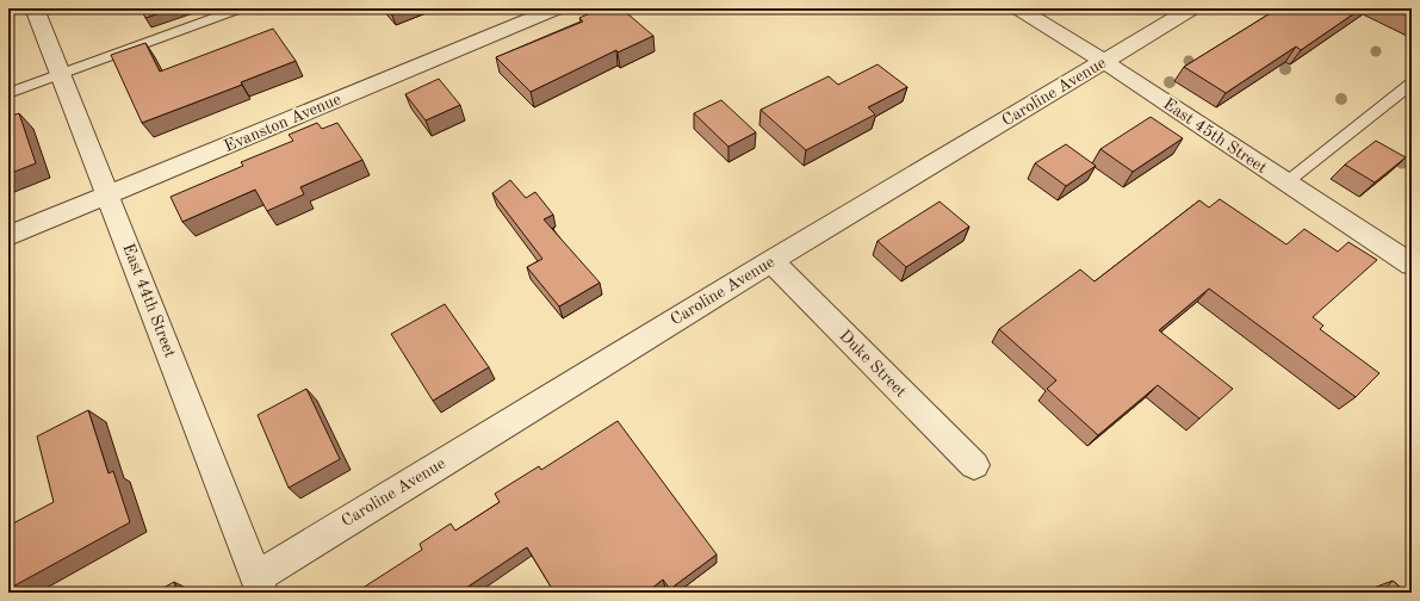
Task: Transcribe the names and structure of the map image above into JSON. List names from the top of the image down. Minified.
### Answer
{"streets":{"street":["Caroline Avenue","Evanston Avenue","East 45th Street","East 44th Street","Duke Street"]},"crossings":[["Caroline Avenue","East 45th Street"],["Caroline Avenue","East 44th Street"],["Caroline Avenue","Duke Street"],["Evanston Avenue","East 44th Street"]]}
